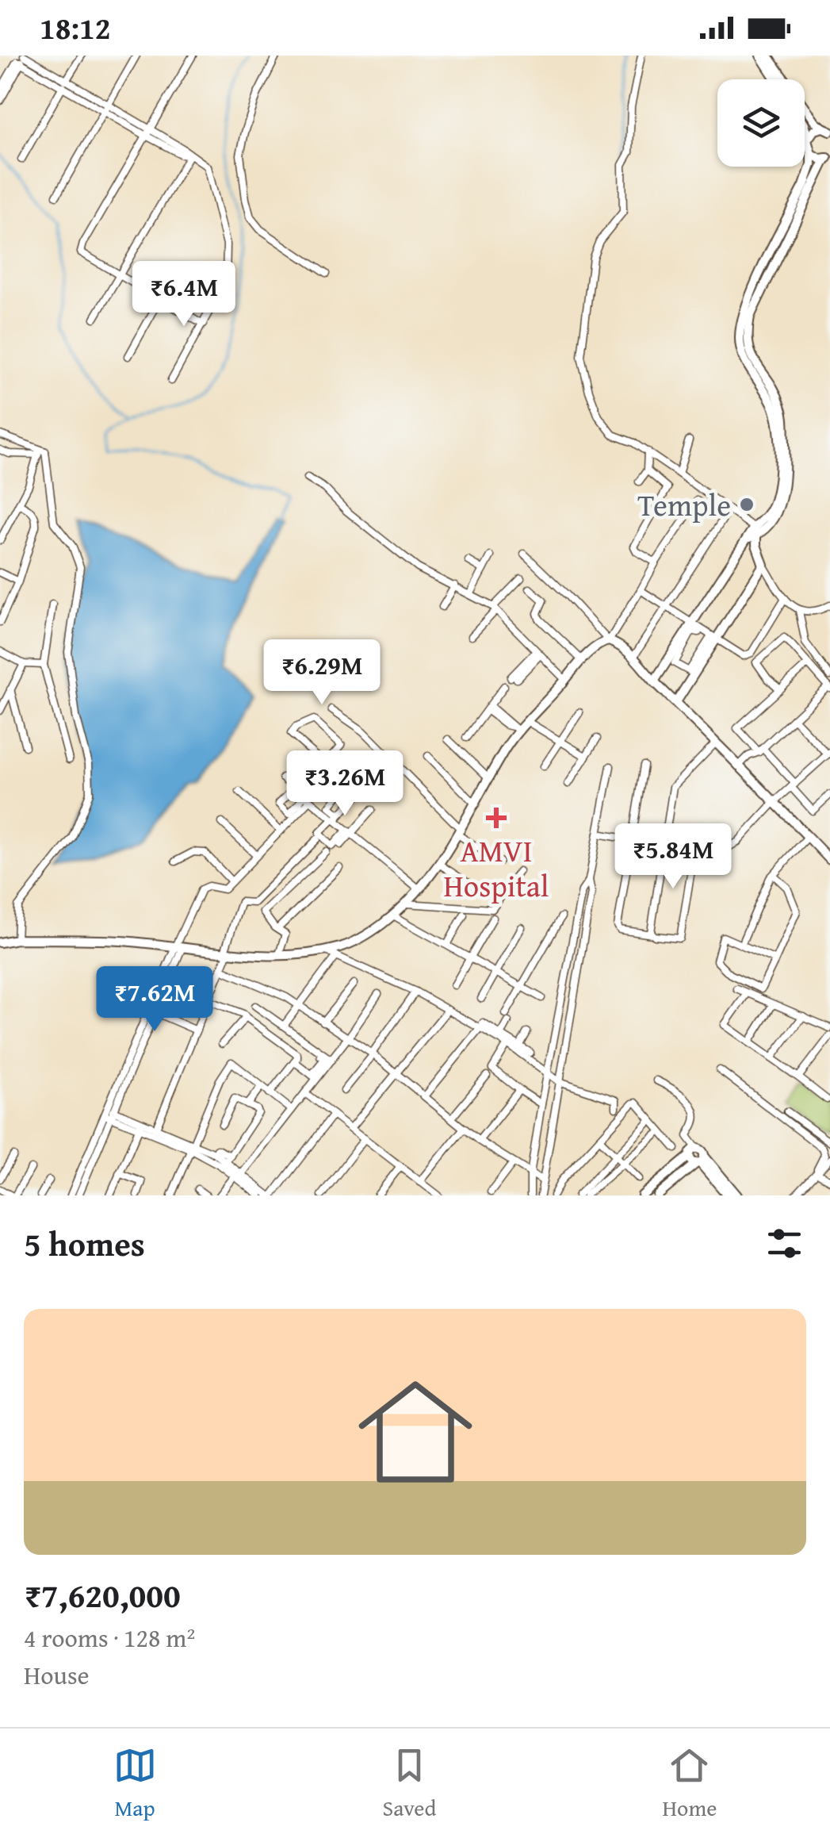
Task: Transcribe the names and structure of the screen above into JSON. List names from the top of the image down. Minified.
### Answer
{"places":{"other":["Temple"],"health":["AMVI Hospital"]},"page":{"status":"18:12","price":["₹6.4M","₹6.29M","₹3.26M","₹5.84M","₹7.62M"],"heading":"5 homes","list":[{"name":"₹7,620,000","note":"4 rooms · 128 m² · House"}],"tabs":["Map","Saved","Home"]}}
